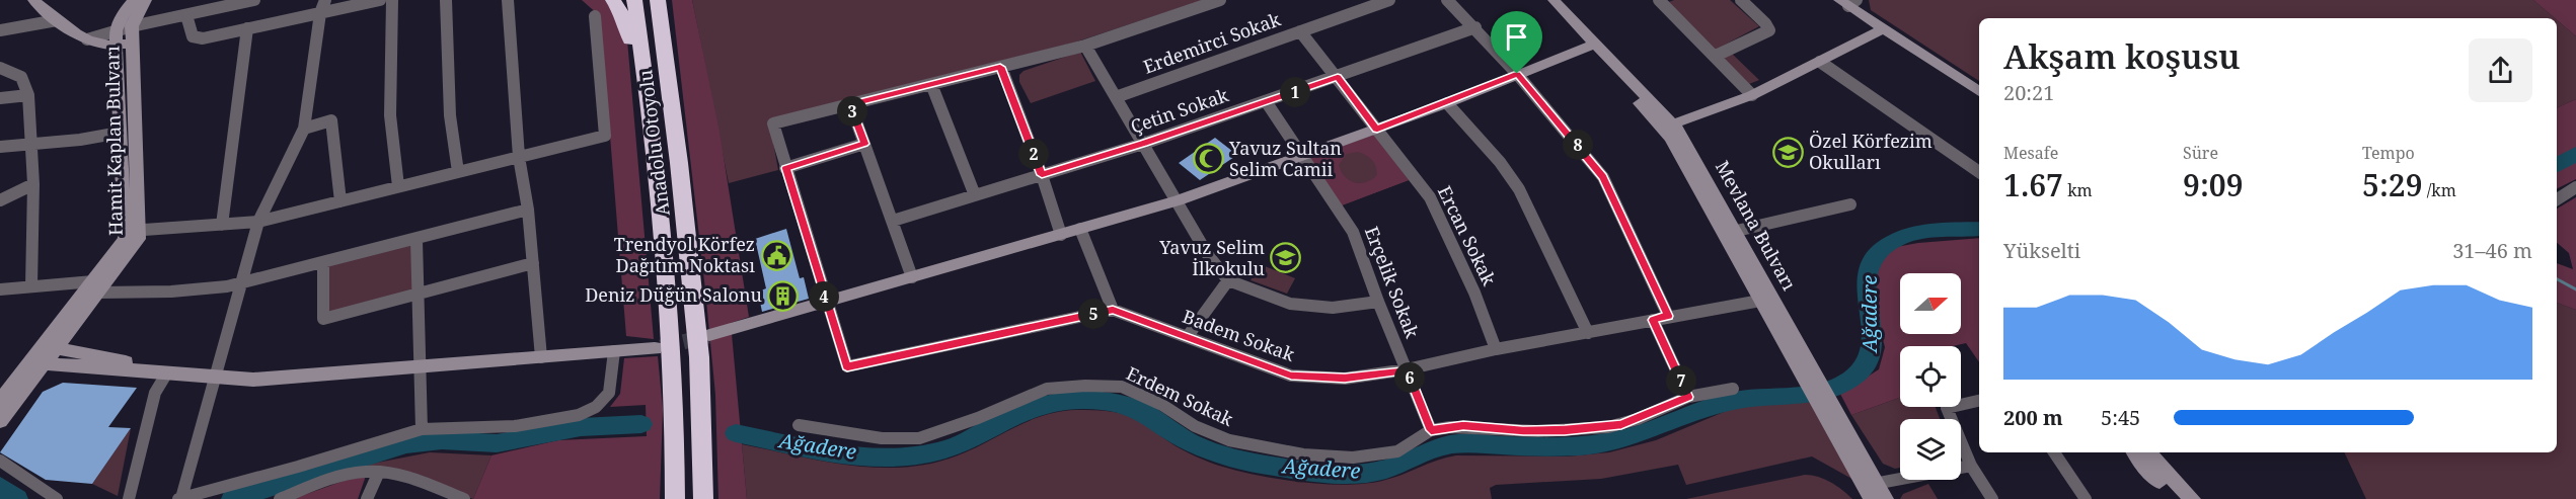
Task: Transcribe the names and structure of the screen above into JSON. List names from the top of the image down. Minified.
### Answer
{"streets":{"highway":["Anadolu Otoyolu"],"street":["Erdemirci Sokak","Çetin Sokak","Hamit Kaplan Bulvarı","Mevlana Bulvarı","Ercan Sokak","Erçelik Sokak","Badem Sokak","Erdem Sokak"]},"crossings":[["Erdemirci Sokak","Ercan Sokak"],["Çetin Sokak","Ercan Sokak"],["Çetin Sokak","Erçelik Sokak"],["Mevlana Bulvarı","Badem Sokak"],["Ercan Sokak","Badem Sokak"],["Erçelik Sokak","Badem Sokak"],["Erçelik Sokak","Erdem Sokak"]],"water":["Ağadere"],"places":{"school or university":["Özel Körfezim Okulları","Yavuz Selim İlkokulu"],"mosque":["Yavuz Sultan Selim Camii"],"public building":["Trendyol Körfez Dağıtım Noktası"],"building":["Deniz Düğün Salonu"]},"north":"right","page":{"heading":["Akşam koşusu","20:21"],"pins":["1","3","8","2","4","5","6","7"],"stats":[["Mesafe","1.67 km"],["Süre","9:09"],["Tempo","5:29 /km"]],"chart":["Yükselti","31–46 m"],"list":[{"name":"200 m","note":"5:45"}]}}
